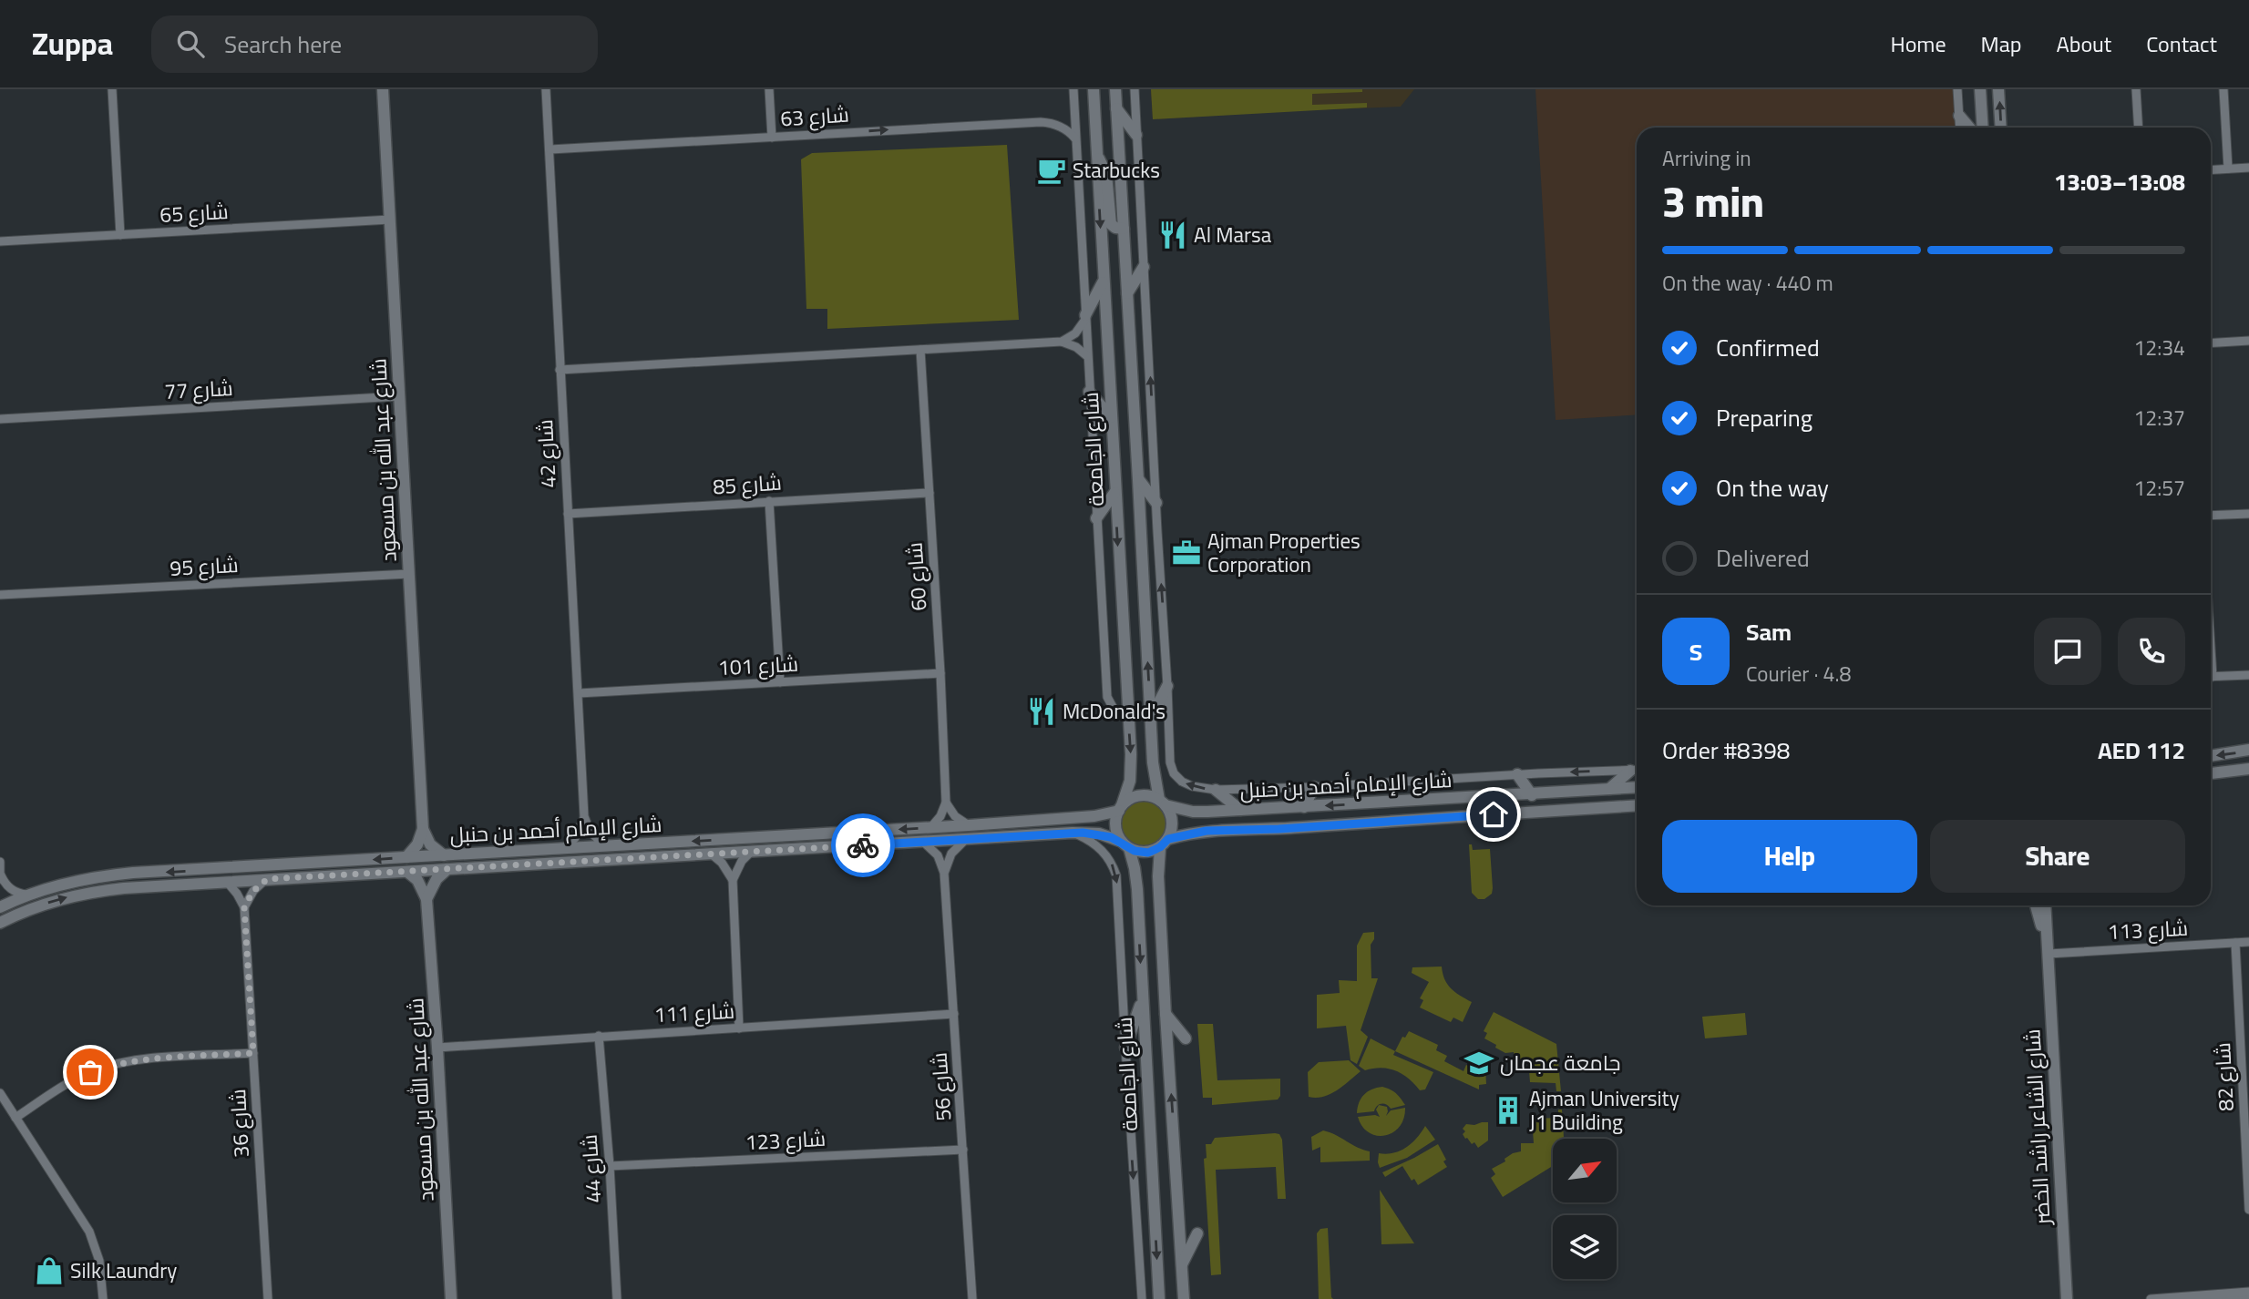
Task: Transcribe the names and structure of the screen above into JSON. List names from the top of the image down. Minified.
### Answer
{"streets":{"street":["شارع 63","شارع 65","شارع 77","شارع الجامعة","شارع 42","شارع عبد الله بن مسعود","شارع 85","شارع 95","شارع 60","شارع 101","شارع الإمام أحمد بن حنبل","شارع 113","شارع 111","شارع 82","شارع 56","شارع 36","شارع الشاعر راشد الخضر","شارع 123","شارع 44"]},"crossings":[["شارع 63","شارع 42"],["شارع 65","شارع عبد الله بن مسعود"],["شارع 77","شارع عبد الله بن مسعود"],["شارع الجامعة","شارع الإمام أحمد بن حنبل"],["شارع 42","شارع 85"],["شارع 42","شارع 101"],["شارع عبد الله بن مسعود","شارع 95"],["شارع عبد الله بن مسعود","شارع الإمام أحمد بن حنبل"],["شارع عبد الله بن مسعود","شارع 111"],["شارع 85","شارع 60"],["شارع 60","شارع 101"],["شارع الإمام أحمد بن حنبل","شارع 56"],["شارع 113","شارع 82"],["شارع 113","شارع الشاعر راشد الخضر"],["شارع 111","شارع 56"],["شارع 111","شارع 44"],["شارع 56","شارع 123"],["شارع 123","شارع 44"]],"one_way":["شارع 63"],"places":{"cafe":["Starbucks"],"restaurant":["Al Marsa","McDonald's"],"office":["Ajman Properties Corporation"],"school or university":["جامعة عجمان"],"building":["Ajman University J1 Building"],"shop":["Silk Laundry"]},"north":"top right","page":{"header":"Zuppa","search":"Search here","nav":["Home","Map","About","Contact"],"heading":["3 min","Arriving in","13:03–13:08"],"panel":["Sam","Courier · 4.8","Order #8398","AED 112"],"bar":"On the way · 440 m","list":[["Confirmed","12:34"],["Preparing","12:37"],["On the way","12:57"],"Delivered"],"round":"S","buttons":["Help","Share"]}}
